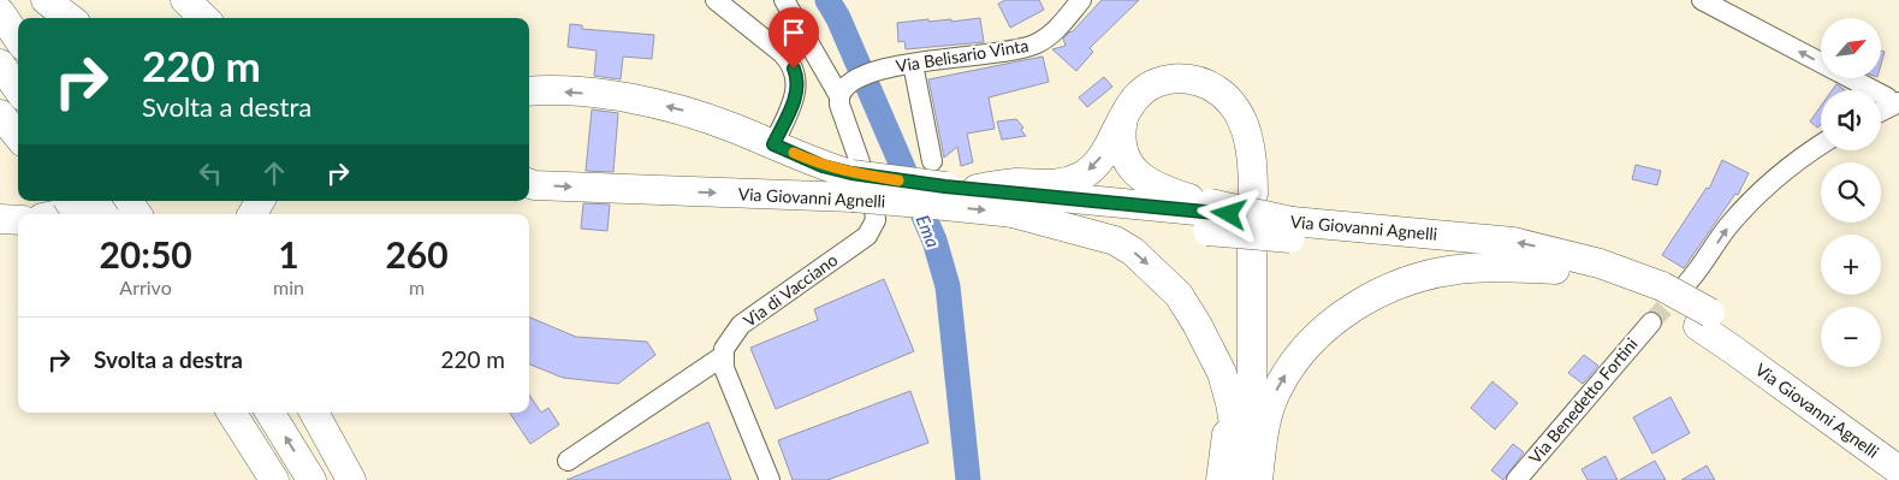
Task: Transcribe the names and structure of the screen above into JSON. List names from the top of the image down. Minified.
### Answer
{"streets":{"highway":["Via Giovanni Agnelli"],"street":["Via Belisario Vinta","Via di Vacciano","Via Benedetto Fortini"]},"crossings":[["Via Giovanni Agnelli","Via di Vacciano"],["Via Giovanni Agnelli","Via Benedetto Fortini"]],"one_way":["Via Benedetto Fortini"],"water":["Ema"],"north":"top right","page":{"map_buttons":["+","−"],"turn":["220 m","Svolta a destra"],"eta":["20:50","Arrivo","1","min","260","m"],"list":[{"name":"Svolta a destra","value":"220 m"}]}}
